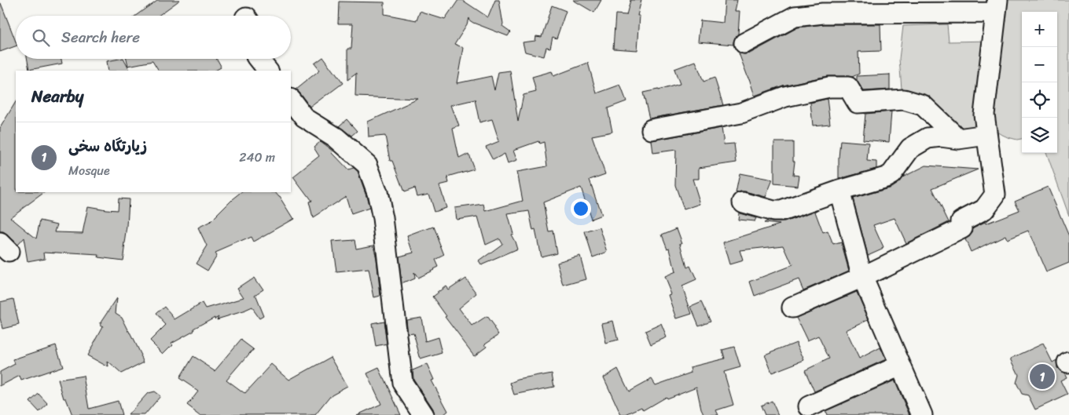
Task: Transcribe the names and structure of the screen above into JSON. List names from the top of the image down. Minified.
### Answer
{"page":{"map_buttons":["+","−"],"search":"Search here","heading":"Nearby","list":[{"mark":"1","name":"زیارتگاه سخی","note":"Mosque","value":"240 m"}],"pins":"1"}}
